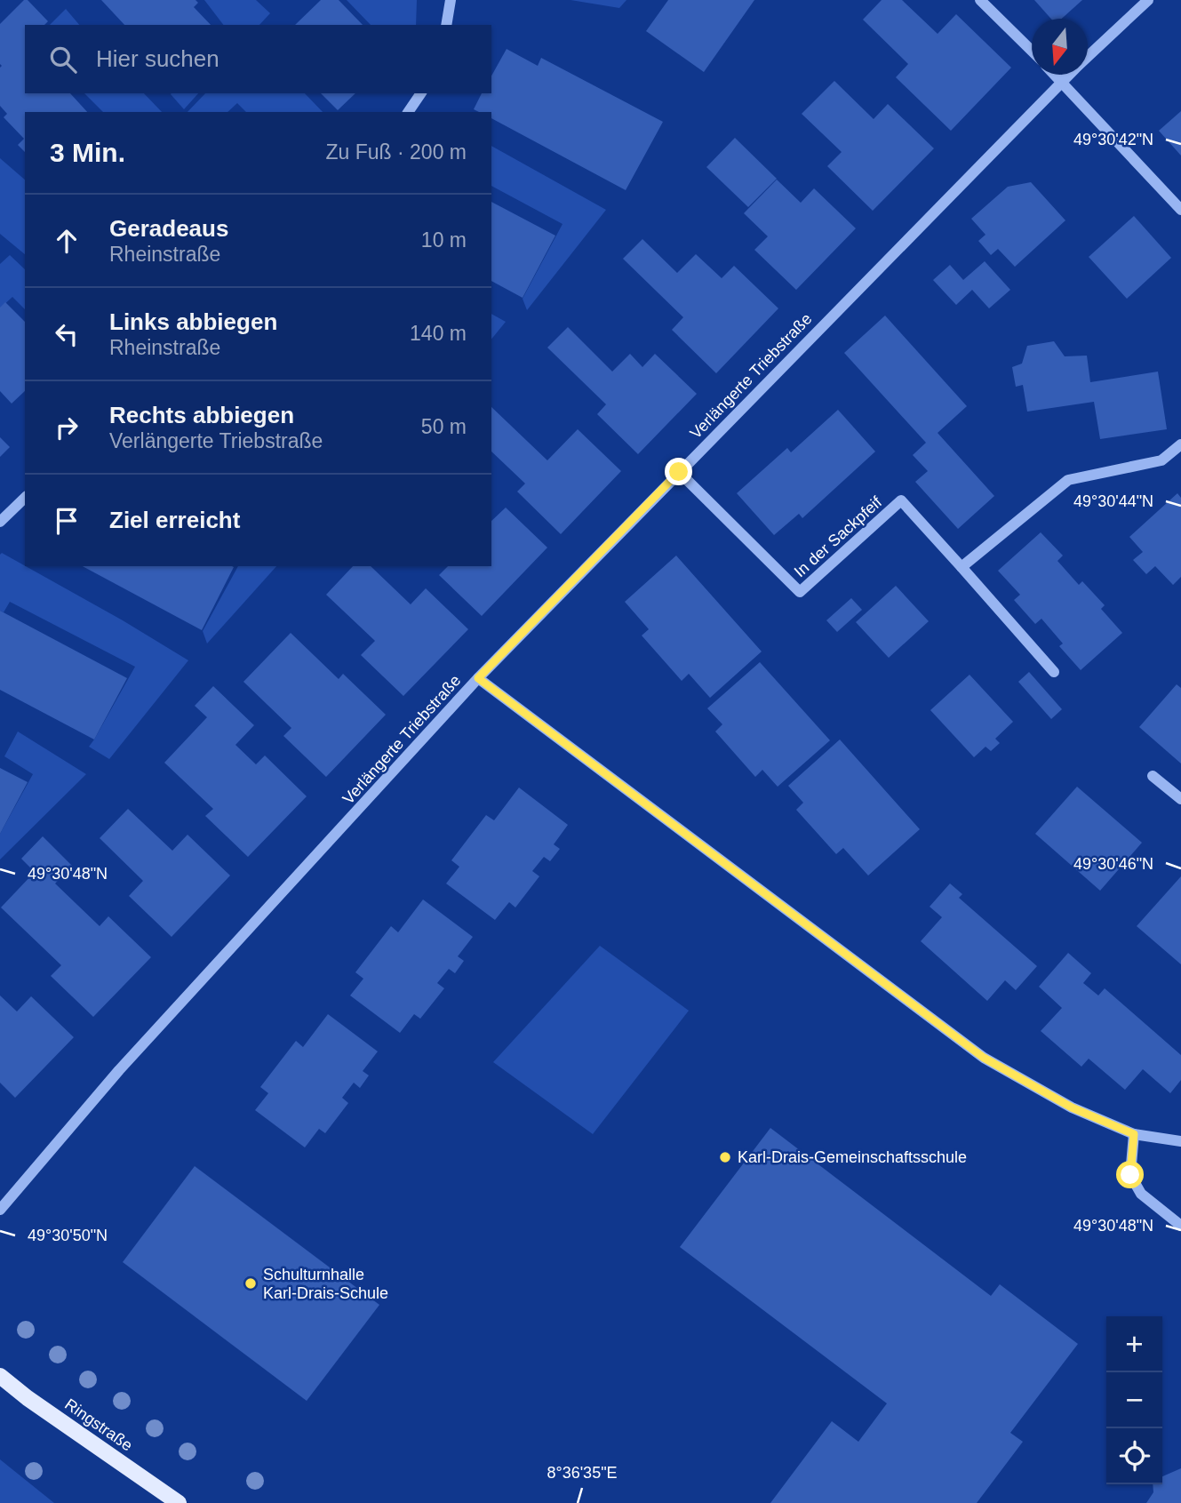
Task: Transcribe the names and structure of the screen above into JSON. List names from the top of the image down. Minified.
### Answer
{"streets":{"main road":["Ringstraße"],"street":["Verlängerte Triebstraße","In der Sackpfeif"]},"crossings":[["Verlängerte Triebstraße","In der Sackpfeif"]],"places":["Karl-Drais-Gemeinschaftsschule","Schulturnhalle Karl-Drais-Schule"],"north":"bottom","page":{"search":"Hier suchen","heading":["3 Min.","Zu Fuß · 200 m"],"list":[["Geradeaus","Rheinstraße","10 m"],["Links abbiegen","Rheinstraße","140 m"],["Rechts abbiegen","Verlängerte Triebstraße","50 m"],"Ziel erreicht"],"map_buttons":["+","−"]},"coordinates":["49°30'42\"N","49°30'44\"N","49°30'46\"N","49°30'48\"N","49°30'50\"N","8°36'35\"E"]}
